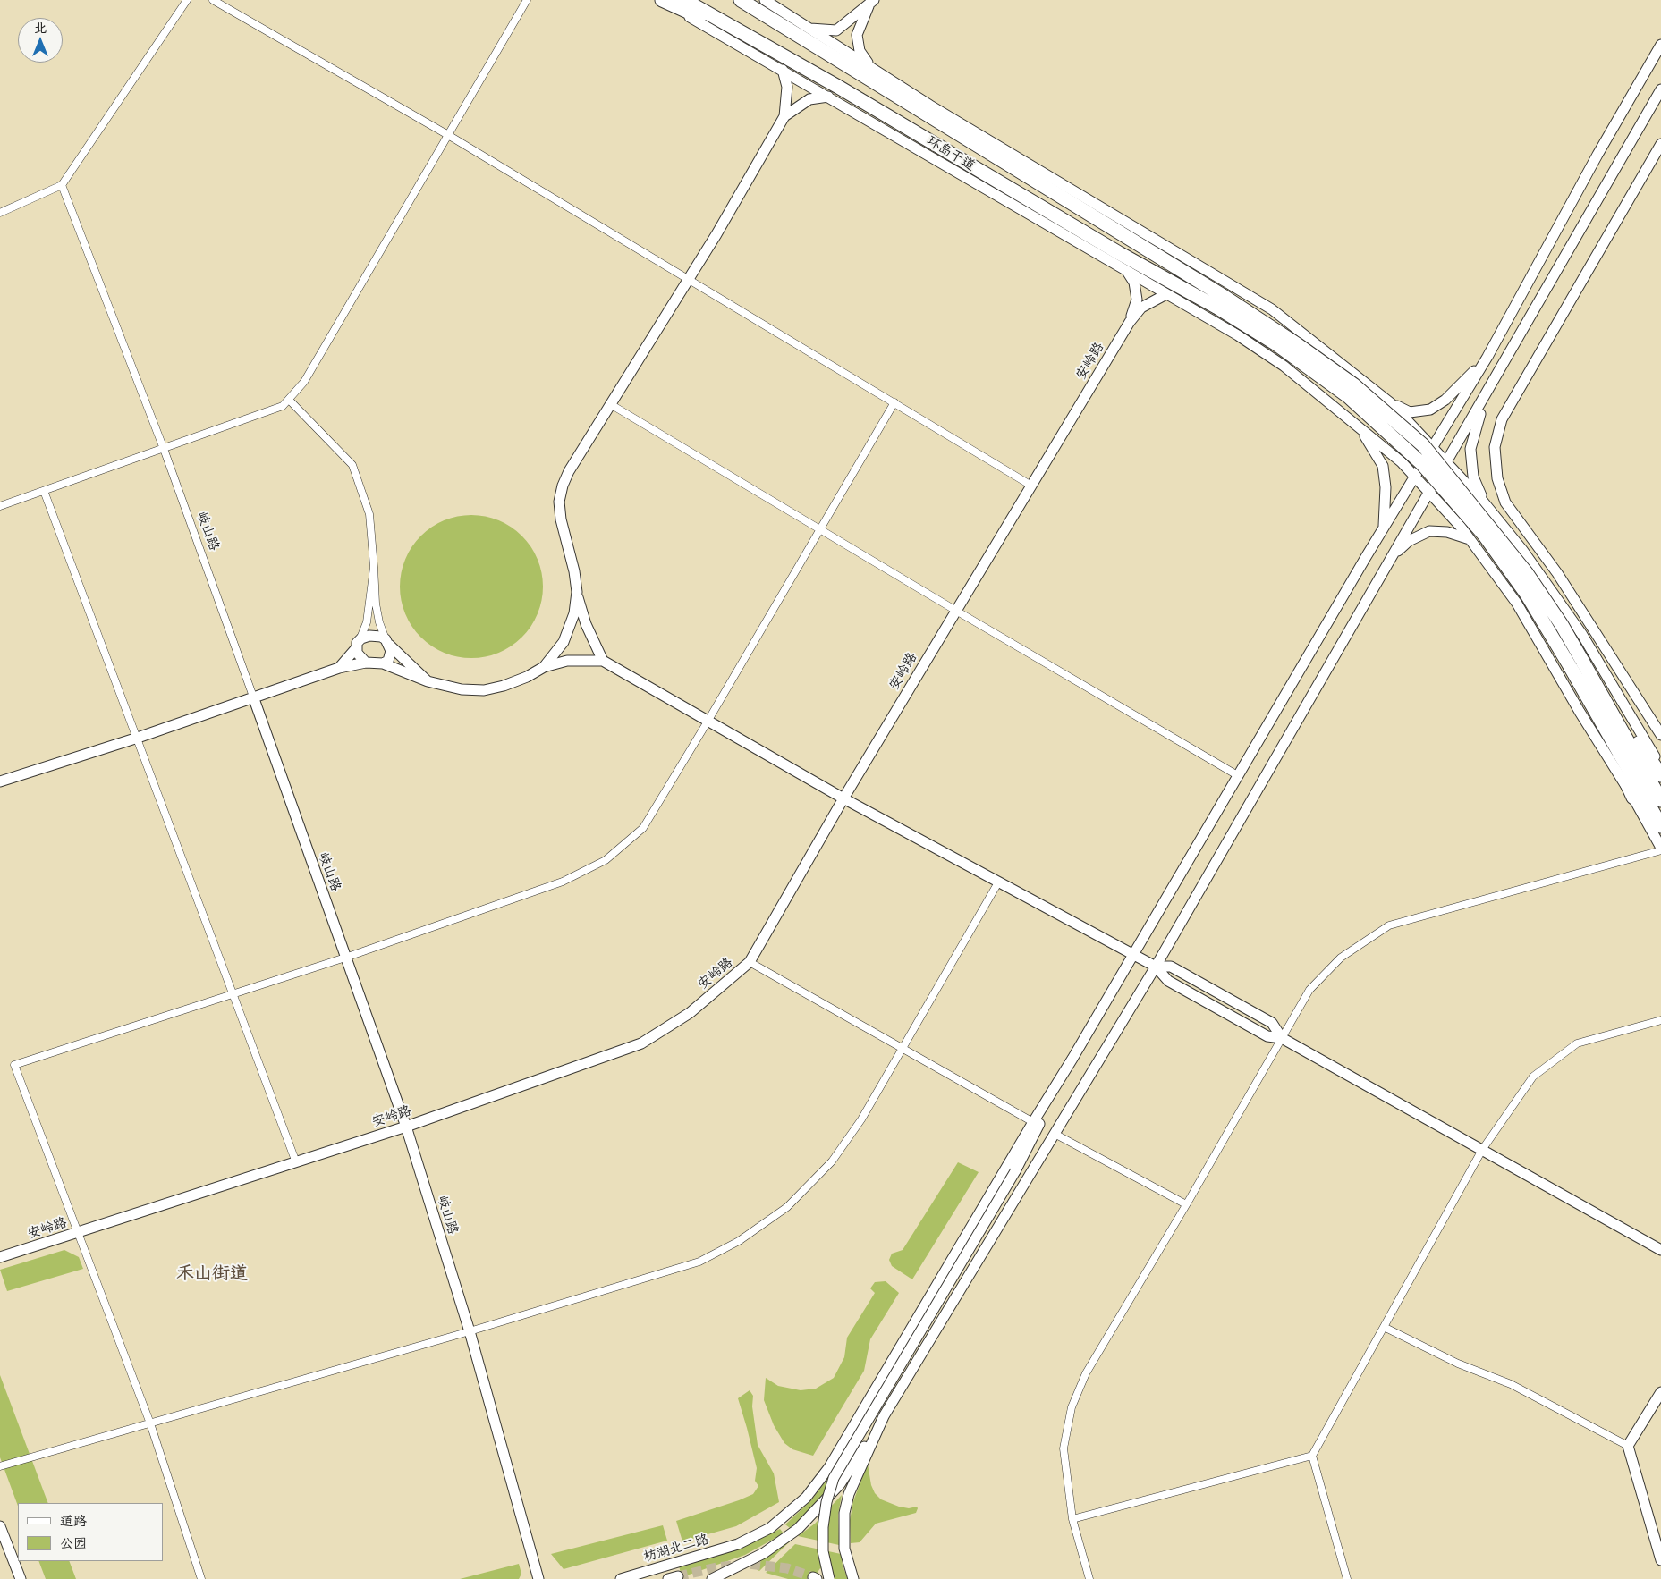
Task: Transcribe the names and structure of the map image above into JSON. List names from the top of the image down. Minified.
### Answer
{"streets":{"highway":["环岛干道"],"main road":["安岭路","岐山路","枋湖北二路"]},"crossings":[["安岭路","岐山路"]],"districts":["禾山街道"],"legend":["道路","公园"],"north":"top"}
